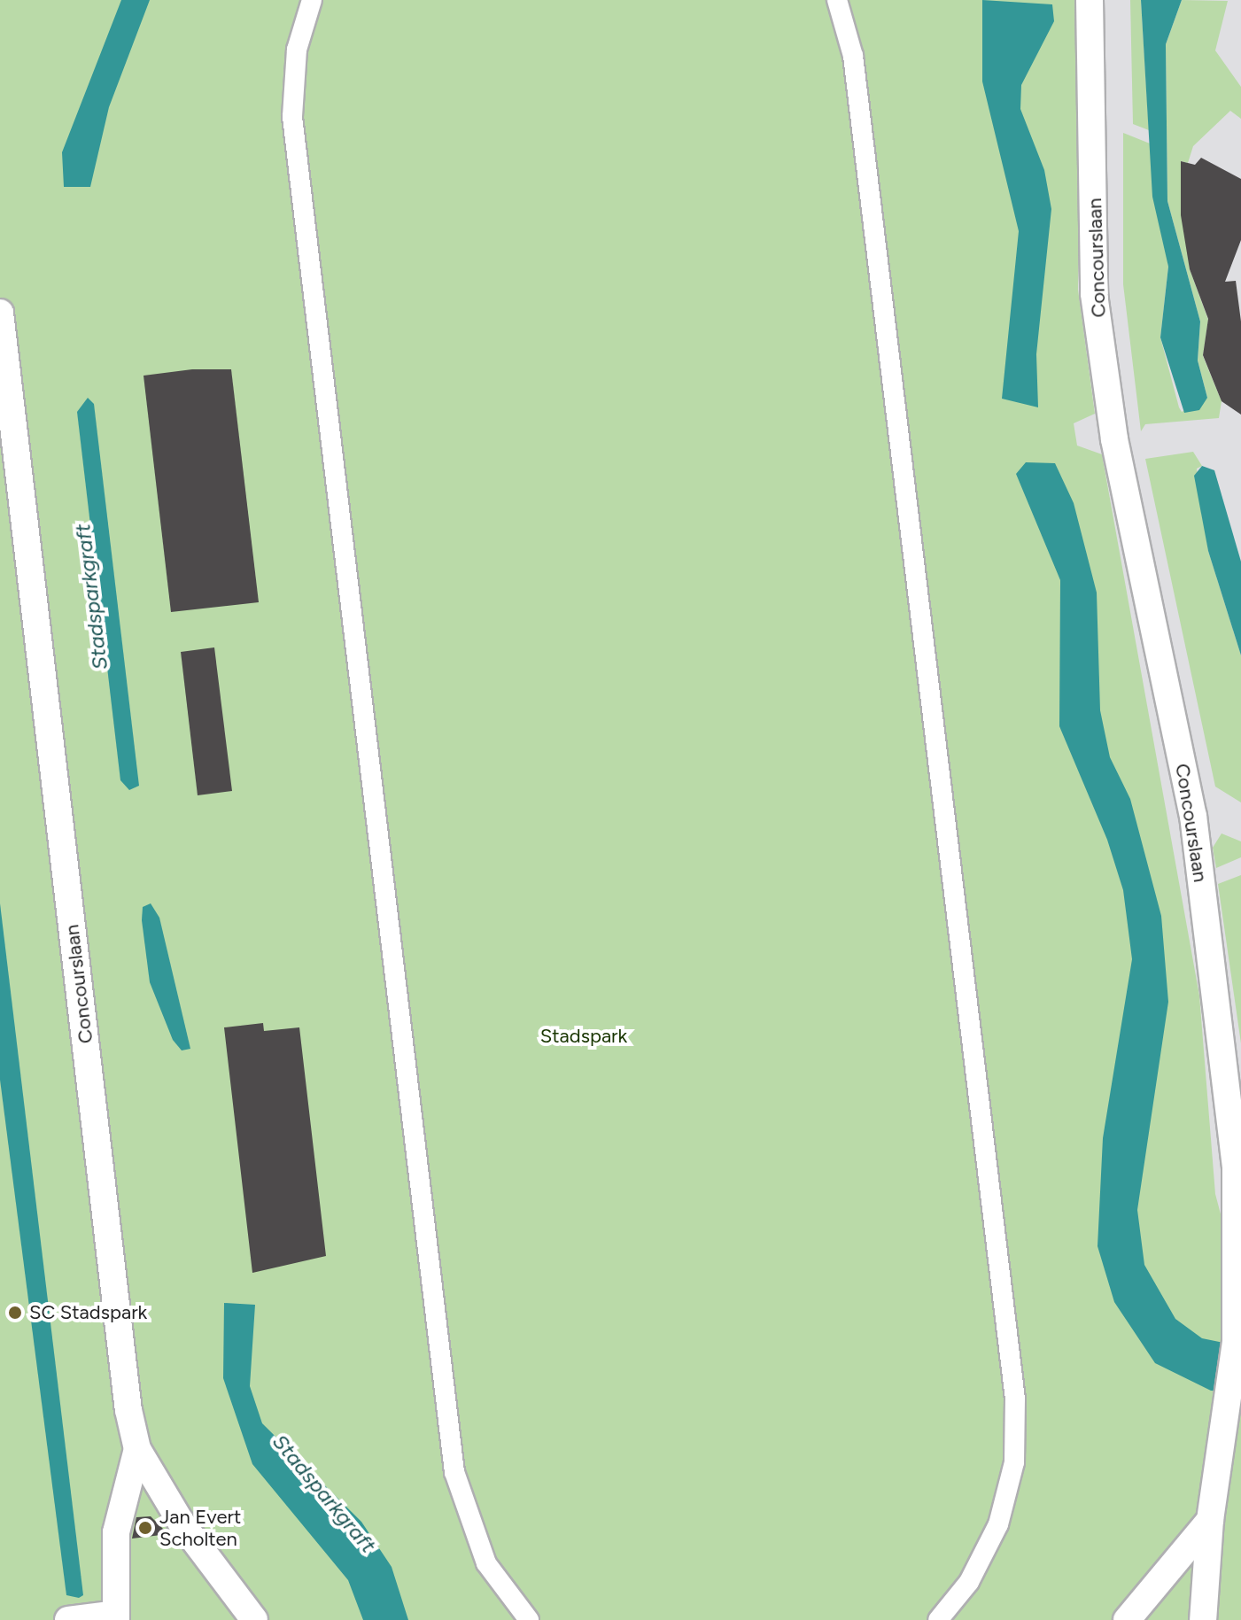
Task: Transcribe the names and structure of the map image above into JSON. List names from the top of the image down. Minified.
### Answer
{"streets":{"street":["Concourslaan"]},"water":["Stadsparkgraft"],"parks":["Stadspark"],"places":["SC Stadspark","Jan Evert Scholten"]}
